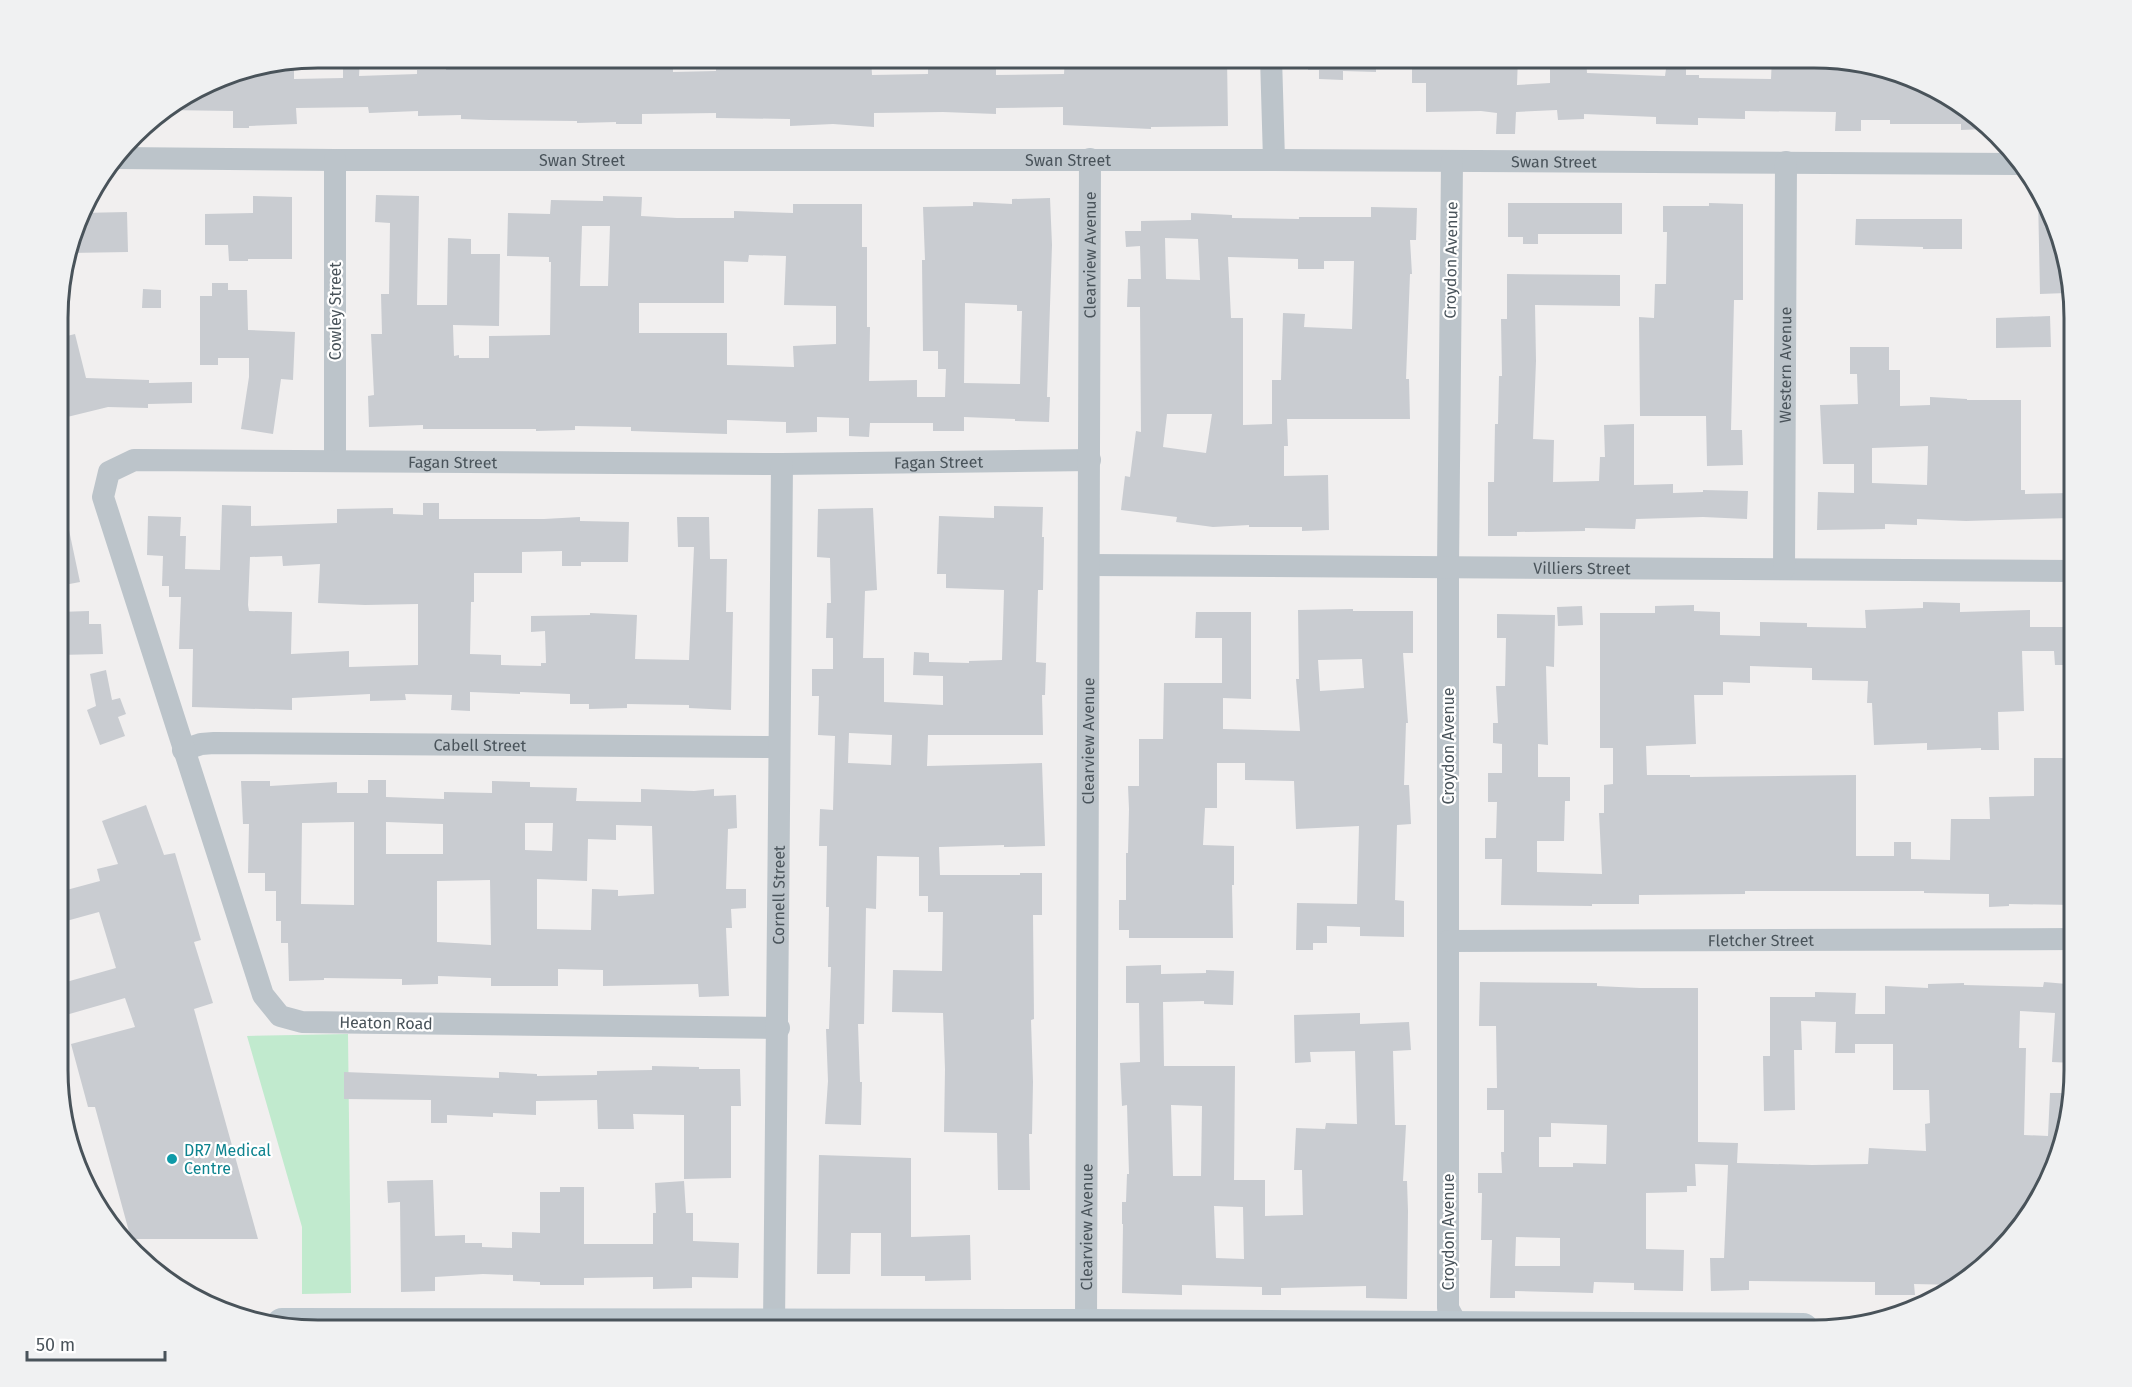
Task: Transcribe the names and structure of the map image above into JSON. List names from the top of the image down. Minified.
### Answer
{"streets":{"street":["Swan Street","Clearview Avenue","Croydon Avenue","Cowley Street","Western Avenue","Fagan Street","Villiers Street","Cabell Street","Cornell Street","Fletcher Street","Heaton Road"]},"crossings":[["Swan Street","Clearview Avenue"],["Swan Street","Croydon Avenue"],["Swan Street","Cowley Street"],["Swan Street","Western Avenue"],["Clearview Avenue","Fagan Street"],["Clearview Avenue","Villiers Street"],["Croydon Avenue","Villiers Street"],["Croydon Avenue","Fletcher Street"],["Cowley Street","Fagan Street"],["Western Avenue","Villiers Street"],["Fagan Street","Cabell Street"],["Fagan Street","Cornell Street"],["Fagan Street","Heaton Road"],["Cabell Street","Cornell Street"],["Cabell Street","Heaton Road"],["Cornell Street","Heaton Road"]],"places":["DR7 Medical Centre"],"scale_bar":"50 m"}
